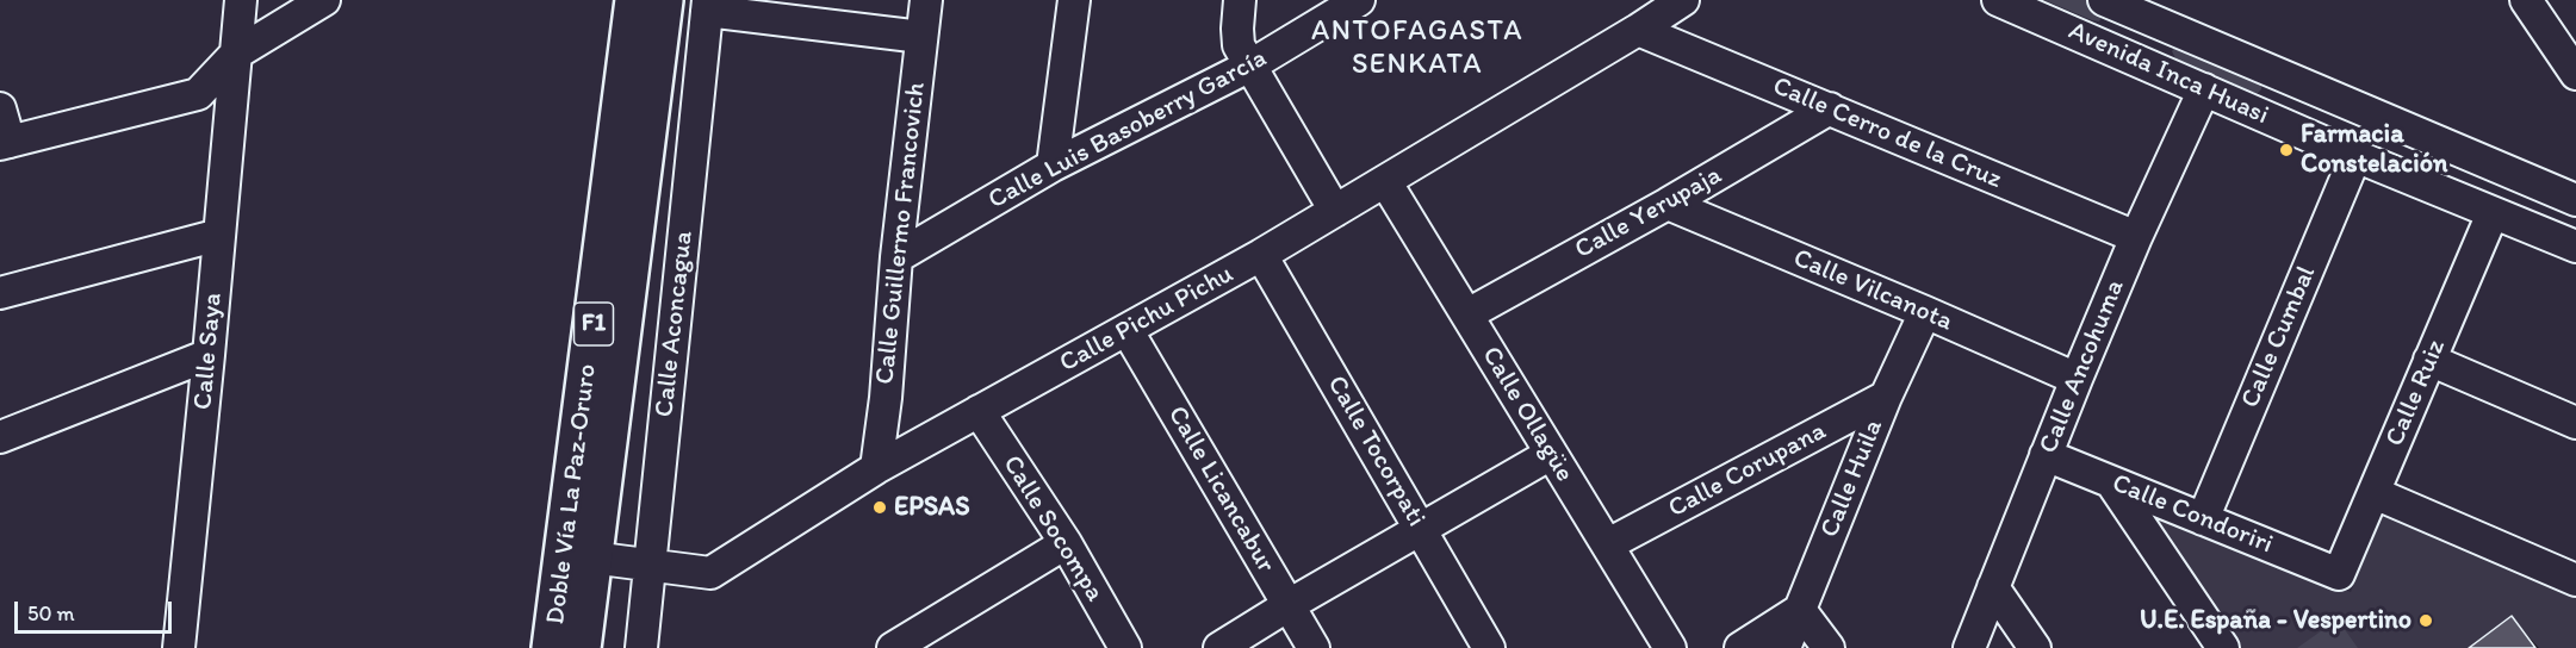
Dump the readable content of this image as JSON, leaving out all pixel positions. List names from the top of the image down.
{
  "streets": {
    "highway": ["F1", "Doble Vía La Paz-Oruro"],
    "street": [
      "Avenida Inca Huasi",
      "Calle Luis Basoberry García",
      "Calle Cerro de la Cruz",
      "Calle Yerupaja",
      "Calle Guillermo Francovich",
      "Calle Vilcanota",
      "Calle Pichu Pichu",
      "Calle Aconcagua",
      "Calle Cumbal",
      "Calle Saya",
      "Calle Ancohuma",
      "Calle Ruiz",
      "Calle Ollagüe",
      "Calle Tocorpati",
      "Calle Corupana",
      "Calle Huila",
      "Calle Licancabur",
      "Calle Condoriri",
      "Calle Socompa"
    ]
  },
  "crossings": [
    ["Avenida Inca Huasi", "Calle Cumbal"],
    ["Avenida Inca Huasi", "Calle Ancohuma"],
    ["Avenida Inca Huasi", "Calle Ruiz"],
    ["Calle Luis Basoberry García", "Calle Guillermo Francovich"],
    ["Calle Cerro de la Cruz", "Calle Yerupaja"],
    ["Calle Cerro de la Cruz", "Calle Pichu Pichu"],
    ["Calle Cerro de la Cruz", "Calle Ancohuma"],
    ["Calle Yerupaja", "Calle Vilcanota"],
    ["Calle Yerupaja", "Calle Ollagüe"],
    ["Calle Guillermo Francovich", "Calle Pichu Pichu"],
    ["Calle Vilcanota", "Calle Ancohuma"],
    ["Calle Vilcanota", "Calle Huila"],
    ["Calle Pichu Pichu", "Calle Aconcagua"],
    ["Calle Pichu Pichu", "Calle Ollagüe"],
    ["Calle Pichu Pichu", "Calle Tocorpati"],
    ["Calle Pichu Pichu", "Calle Licancabur"],
    ["Calle Pichu Pichu", "Doble Vía La Paz-Oruro"],
    ["Calle Pichu Pichu", "Calle Socompa"],
    ["Calle Cumbal", "Calle Condoriri"],
    ["Calle Ancohuma", "Calle Condoriri"],
    ["Calle Ruiz", "Calle Condoriri"],
    ["Calle Ollagüe", "Calle Corupana"],
    ["Calle Corupana", "Calle Huila"]
  ],
  "districts": ["ANTOFAGASTA SENKATA"],
  "places": ["Farmacia Constelación", "EPSAS", "U.E. España - Vespertino"],
  "scale_bar": "50 m"
}
